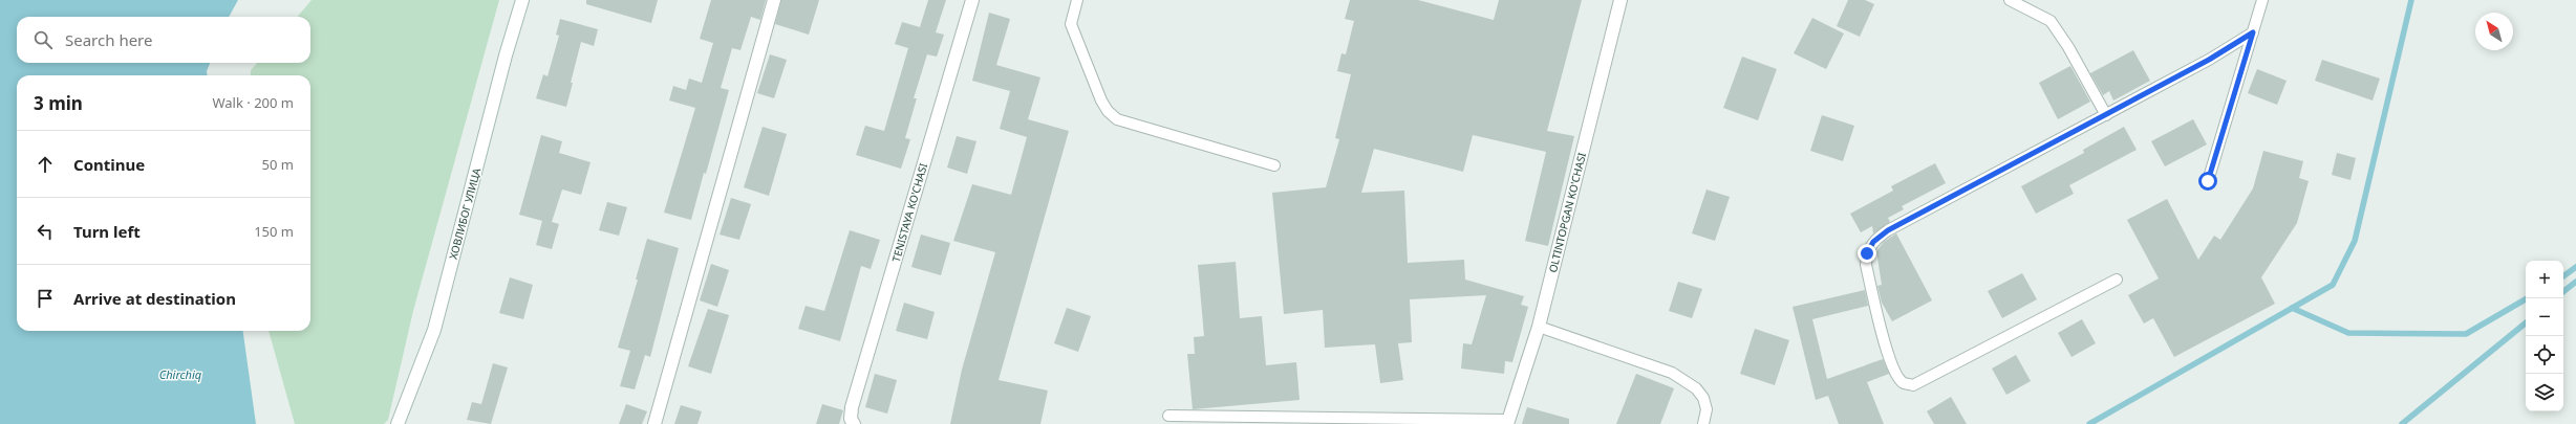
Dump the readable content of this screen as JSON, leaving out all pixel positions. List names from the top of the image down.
{
  "streets": {
    "street": ["TENISTAYA KO'CHASI", "OLTINTOPGAN KO'CHASI", "ХОВЛИБОГ УЛИЦА"]
  },
  "water": ["Chirchiq"],
  "north": "top left",
  "page": {
    "search": "Search here",
    "heading": ["3 min", "Walk · 200 m"],
    "list": [
      ["Continue", "50 m"],
      ["Turn left", "150 m"],
      "Arrive at destination"
    ],
    "map_buttons": ["+", "−"]
  }
}
